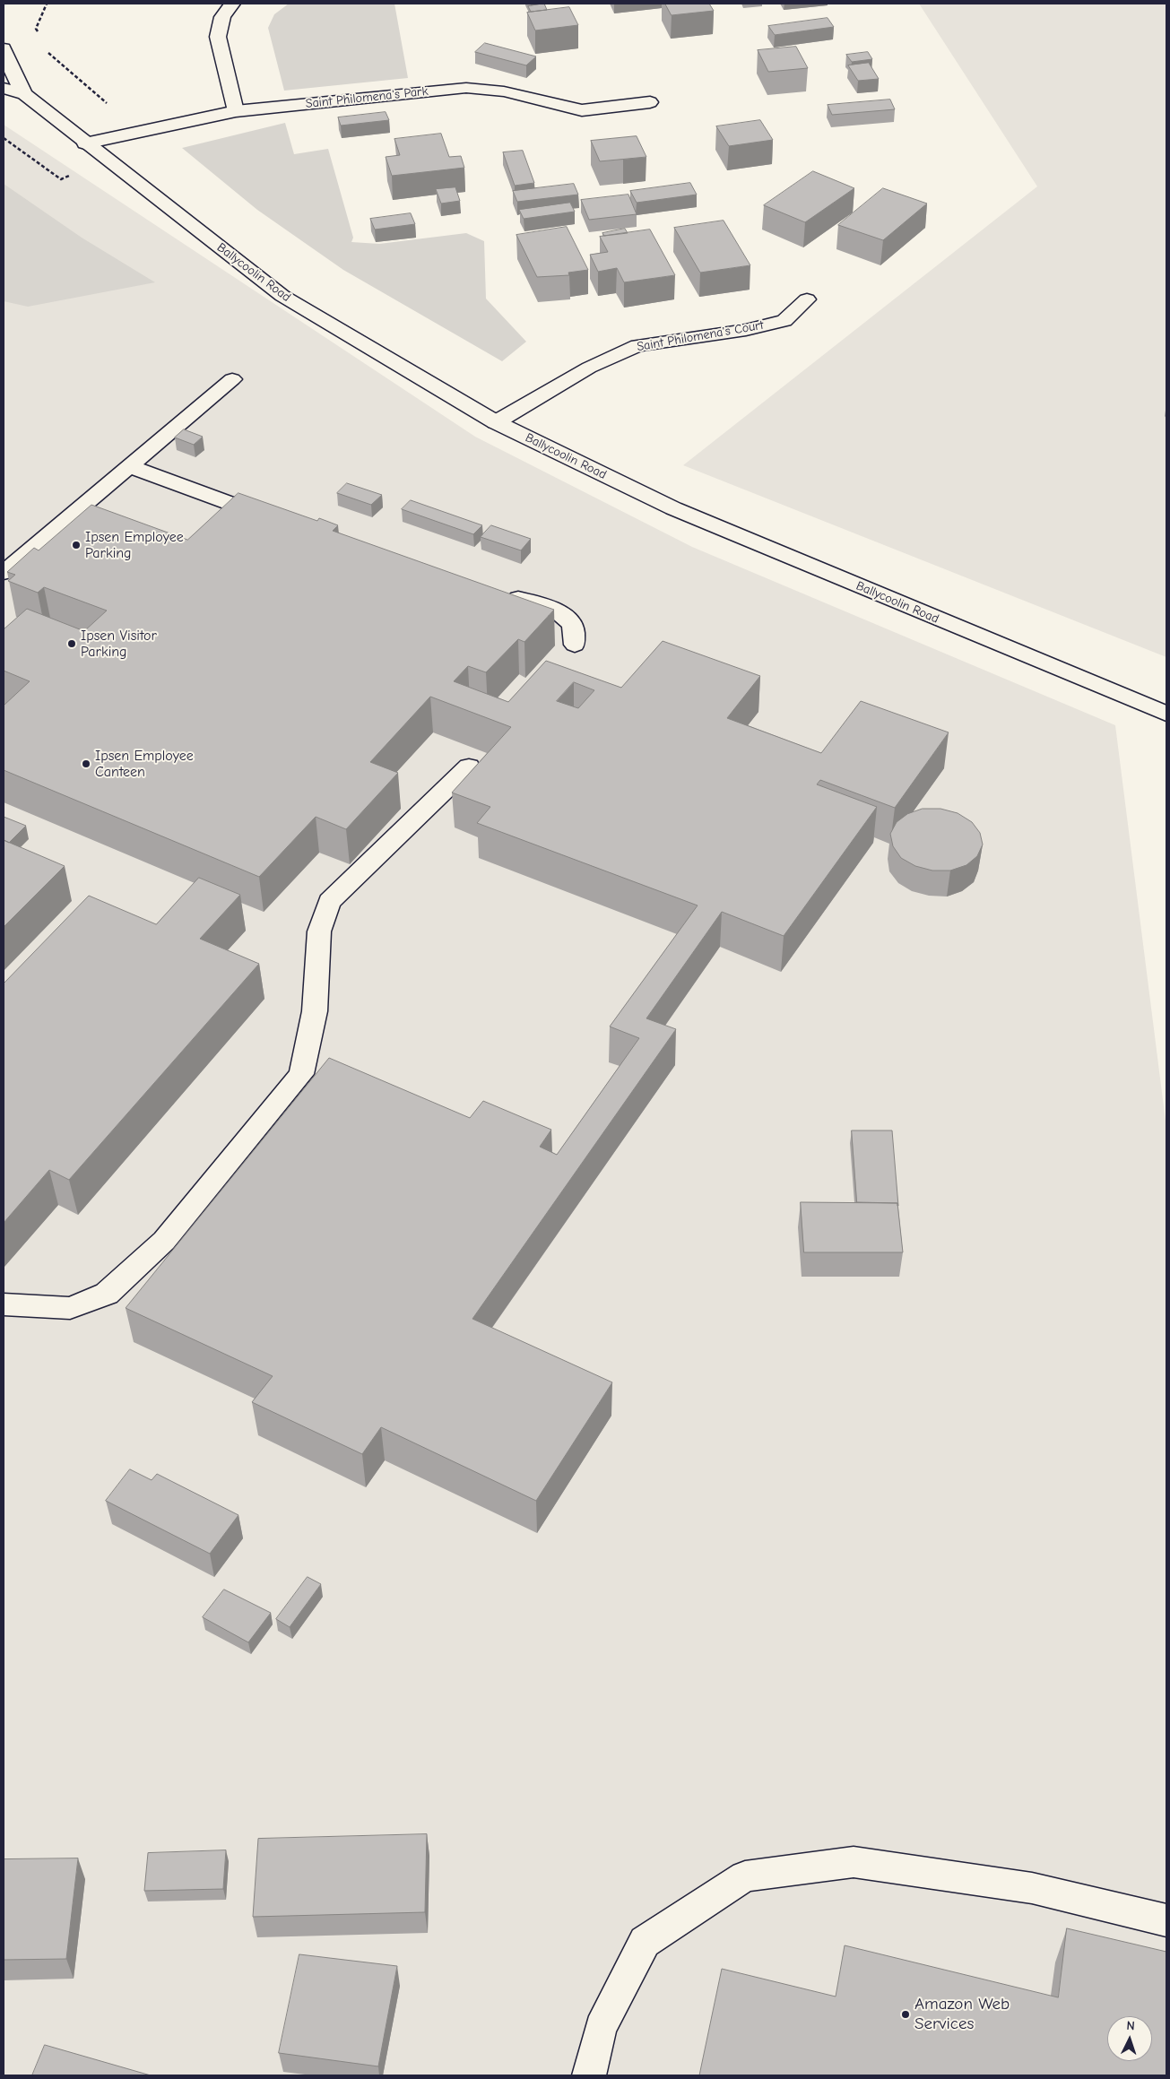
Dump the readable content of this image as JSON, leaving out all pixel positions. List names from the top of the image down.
{
  "streets": {
    "main road": ["Saint Philomena's Park", "Ballycoolin Road", "Saint Philomena's Court"]
  },
  "crossings": [
    ["Saint Philomena's Park", "Ballycoolin Road"],
    ["Ballycoolin Road", "Saint Philomena's Court"]
  ],
  "places": [
    "Ipsen Employee Parking",
    "Ipsen Visitor Parking",
    "Ipsen Employee Canteen",
    "Amazon Web Services"
  ],
  "north": "top"
}
